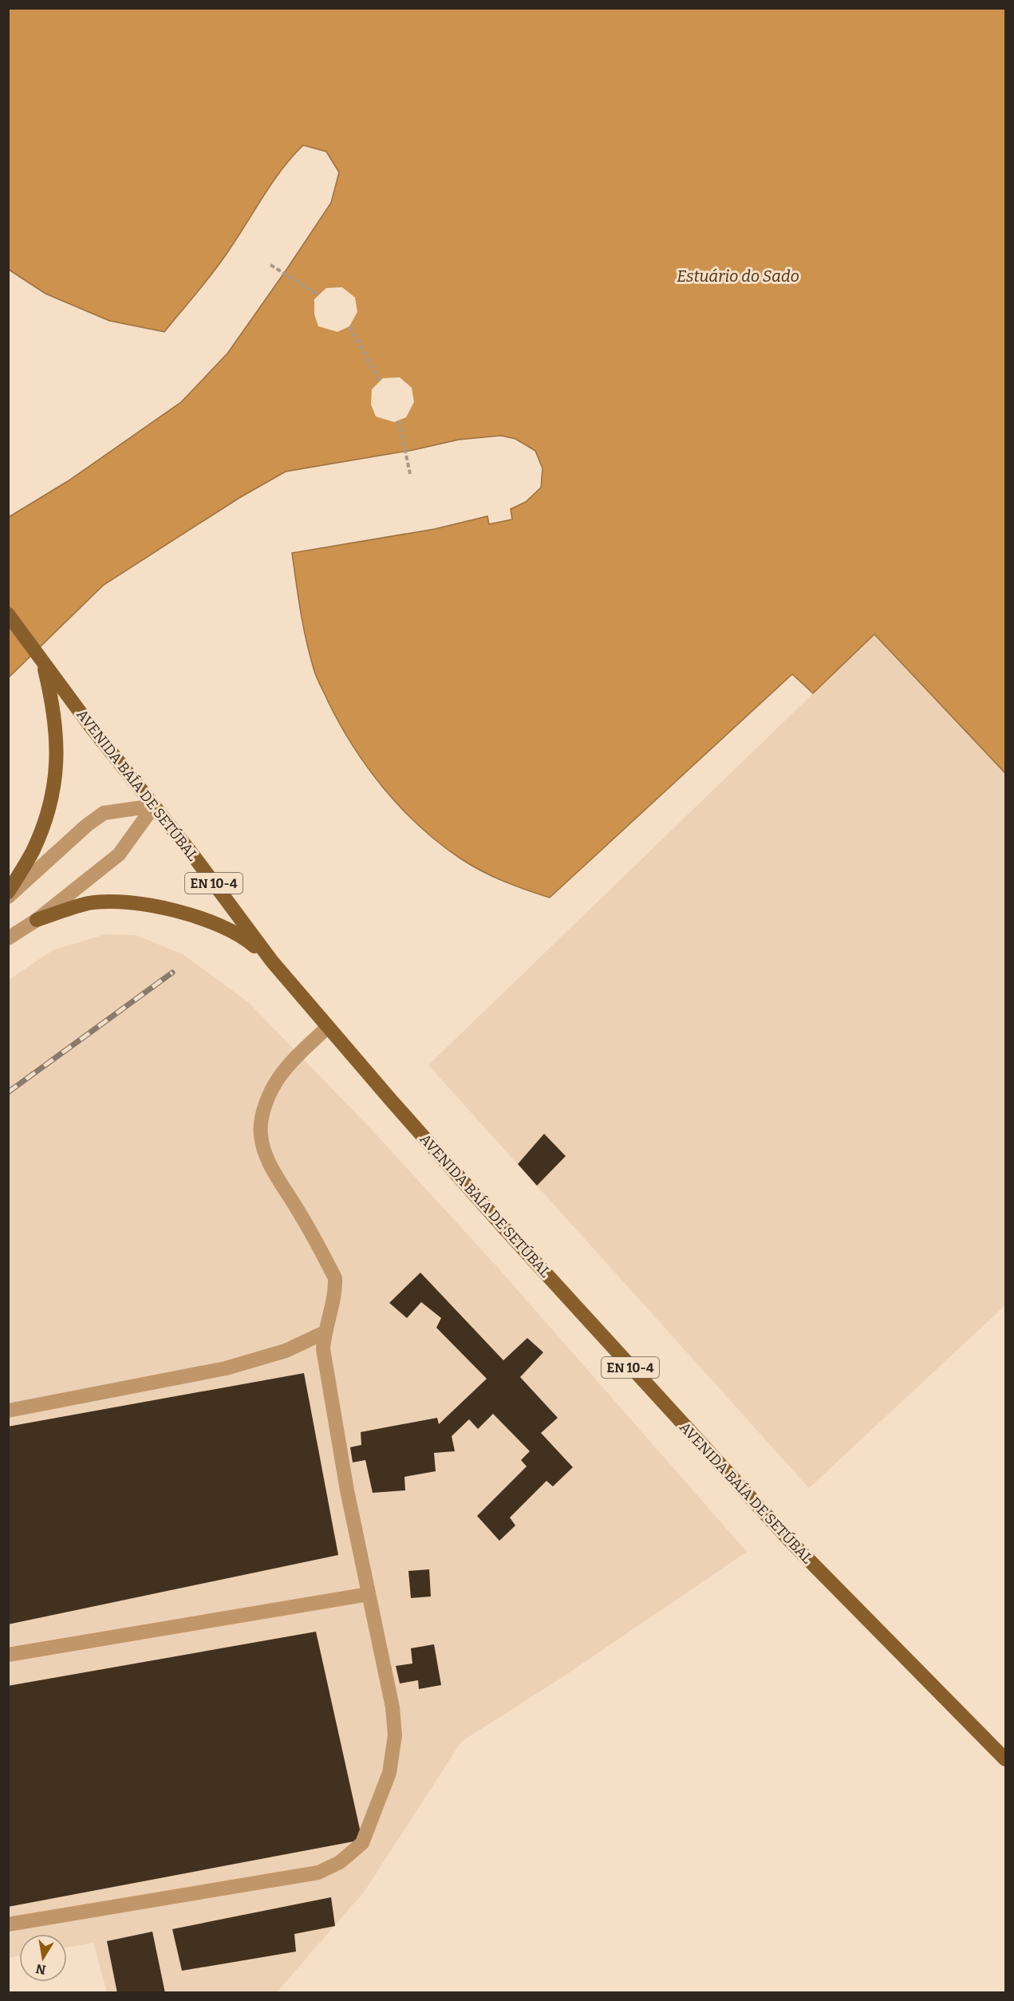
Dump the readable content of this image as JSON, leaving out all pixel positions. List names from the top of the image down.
{
  "streets": {
    "main road": ["AVENIDA BAÍA DE SETÚBAL", "EN 10-4"]
  },
  "water": ["Estuário do Sado"],
  "north": "bottom"
}
